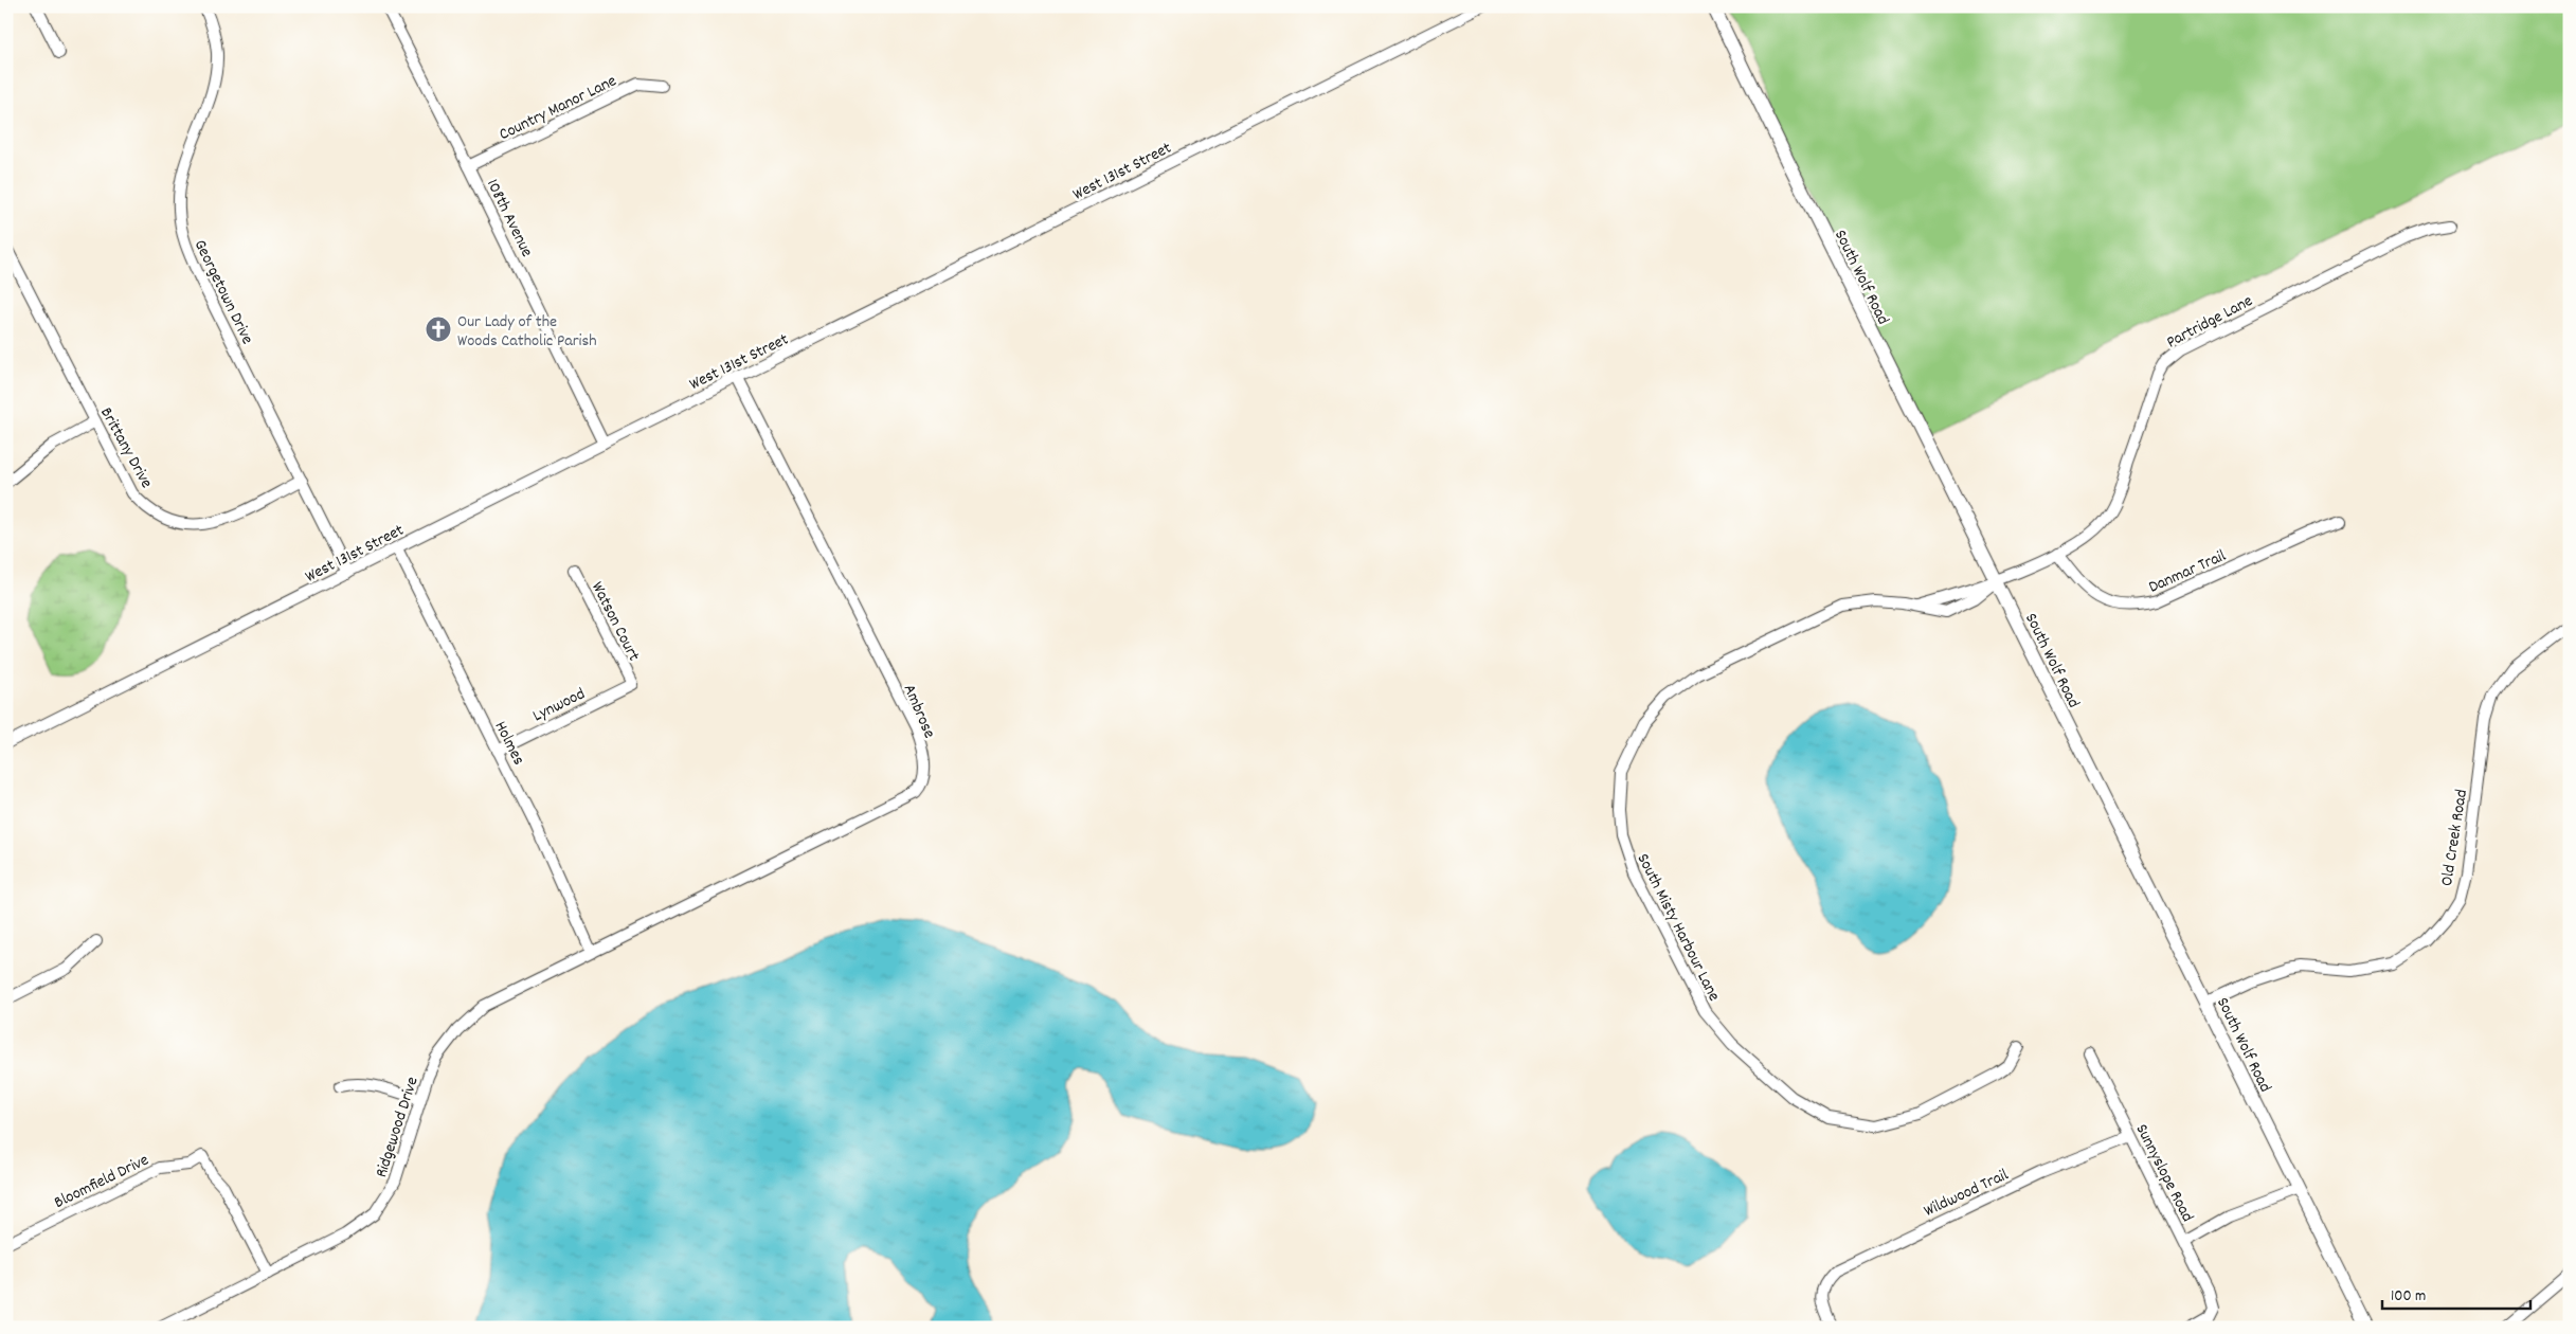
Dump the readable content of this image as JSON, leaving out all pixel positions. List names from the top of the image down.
{
  "streets": {
    "main road": ["South Wolf Road"],
    "street": [
      "Country Manor Lane",
      "West 131st Street",
      "108th Avenue",
      "Georgetown Drive",
      "Partridge Lane",
      "Brittany Drive",
      "Danmar Trail",
      "Watson Court",
      "Lynwood",
      "Ambrose",
      "Holmes",
      "Old Creek Road",
      "South Misty Harbour Lane",
      "Ridgewood Drive",
      "Sunnyslope Road",
      "Bloomfield Drive",
      "Wildwood Trail"
    ]
  },
  "crossings": [
    ["Country Manor Lane", "108th Avenue"],
    ["West 131st Street", "108th Avenue"],
    ["West 131st Street", "Georgetown Drive"],
    ["West 131st Street", "Ambrose"],
    ["West 131st Street", "Holmes"],
    ["South Wolf Road", "Partridge Lane"],
    ["South Wolf Road", "Old Creek Road"],
    ["South Wolf Road", "South Misty Harbour Lane"],
    ["Georgetown Drive", "Brittany Drive"],
    ["Partridge Lane", "Danmar Trail"],
    ["Partridge Lane", "South Misty Harbour Lane"],
    ["Watson Court", "Lynwood"],
    ["Lynwood", "Holmes"],
    ["Ambrose", "Holmes"],
    ["Ambrose", "Ridgewood Drive"],
    ["Holmes", "Ridgewood Drive"],
    ["Ridgewood Drive", "Bloomfield Drive"],
    ["Sunnyslope Road", "Wildwood Trail"]
  ],
  "places": {
    "church": ["Our Lady of the Woods Catholic Parish"]
  },
  "scale_bar": "100 m"
}
